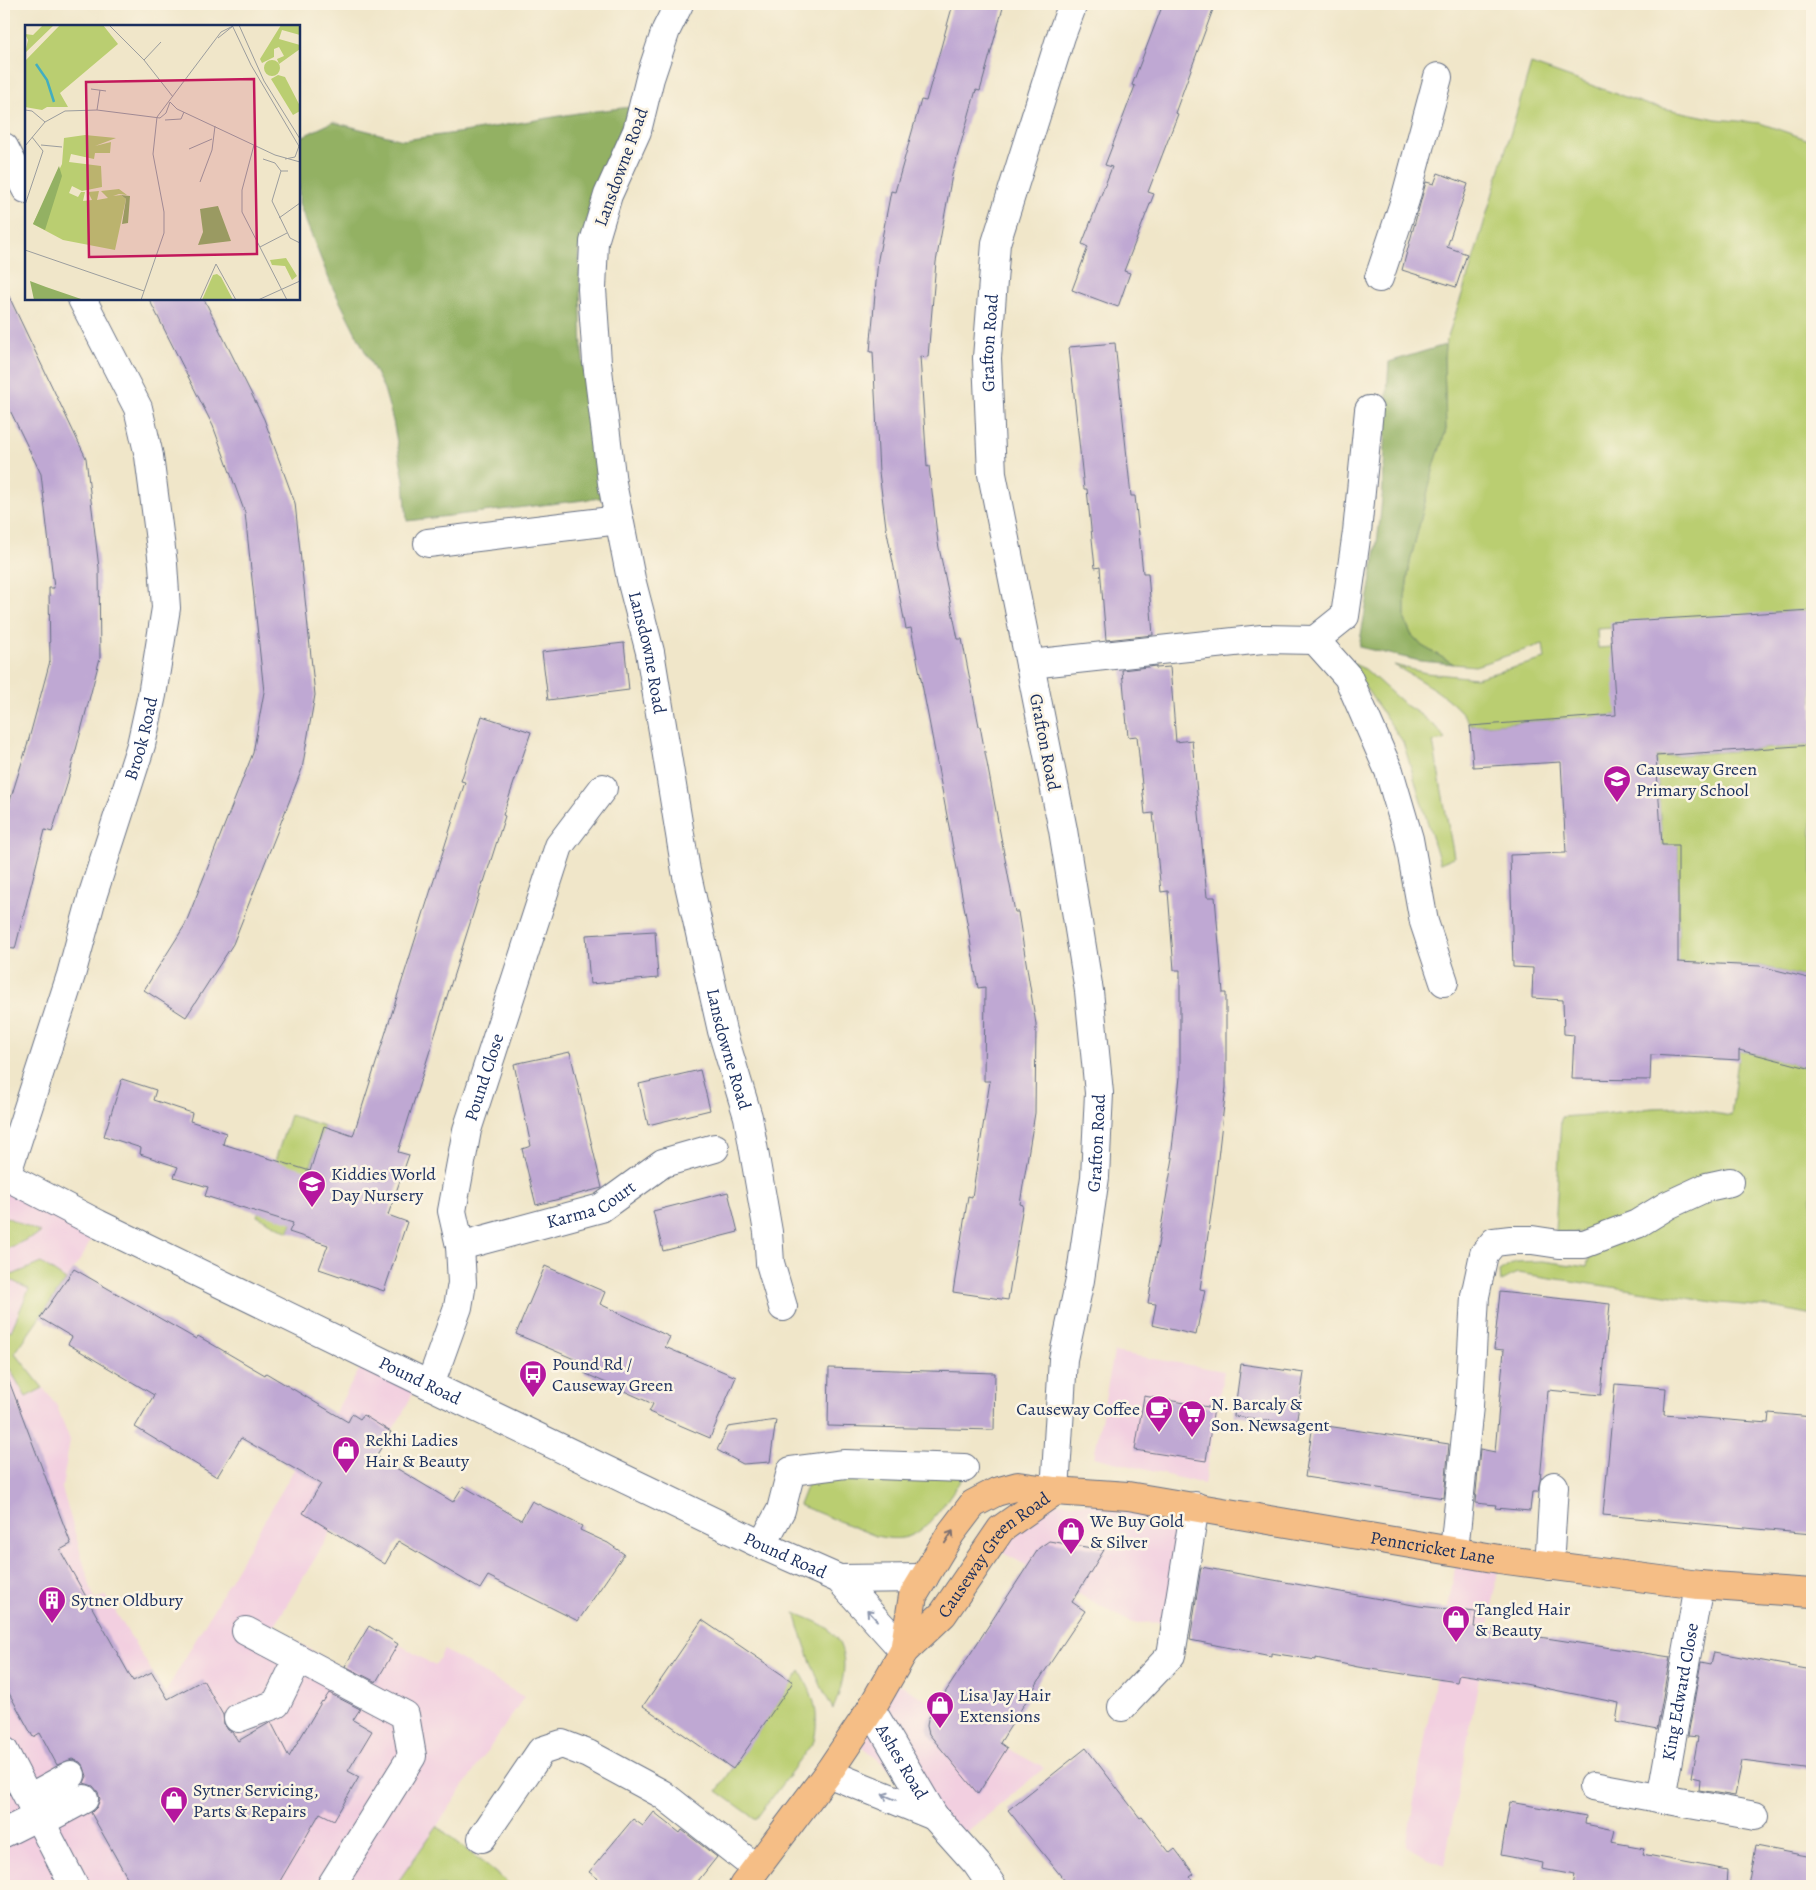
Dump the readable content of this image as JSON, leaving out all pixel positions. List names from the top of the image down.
{
  "streets": {
    "main road": ["Penncricket Lane", "Causeway Green Road"],
    "street": [
      "Lansdowne Road",
      "Grafton Road",
      "Brook Road",
      "Pound Close",
      "Karma Court",
      "Pound Road",
      "King Edward Close",
      "Ashes Road"
    ]
  },
  "crossings": [
    ["Grafton Road", "Penncricket Lane"],
    ["Grafton Road", "Causeway Green Road"],
    ["Brook Road", "Pound Road"],
    ["Pound Close", "Karma Court"],
    ["Pound Close", "Pound Road"],
    ["Pound Road", "Causeway Green Road"],
    ["Penncricket Lane", "Causeway Green Road"],
    ["Penncricket Lane", "King Edward Close"],
    ["Causeway Green Road", "Ashes Road"]
  ],
  "places": {
    "school or university": ["Causeway Green Primary School", "Kiddies World Day Nursery"],
    "bus stop": ["Pound Rd / Causeway Green"],
    "cafe": ["Causeway Coffee"],
    "supermarket": ["N. Barcaly & Son. Newsagent"],
    "shop": [
      "Rekhi Ladies Hair & Beauty",
      "We Buy Gold & Silver",
      "Tangled Hair & Beauty",
      "Lisa Jay Hair Extensions",
      "Sytner Servicing, Parts & Repairs"
    ],
    "building": ["Sytner Oldbury"]
  }
}
